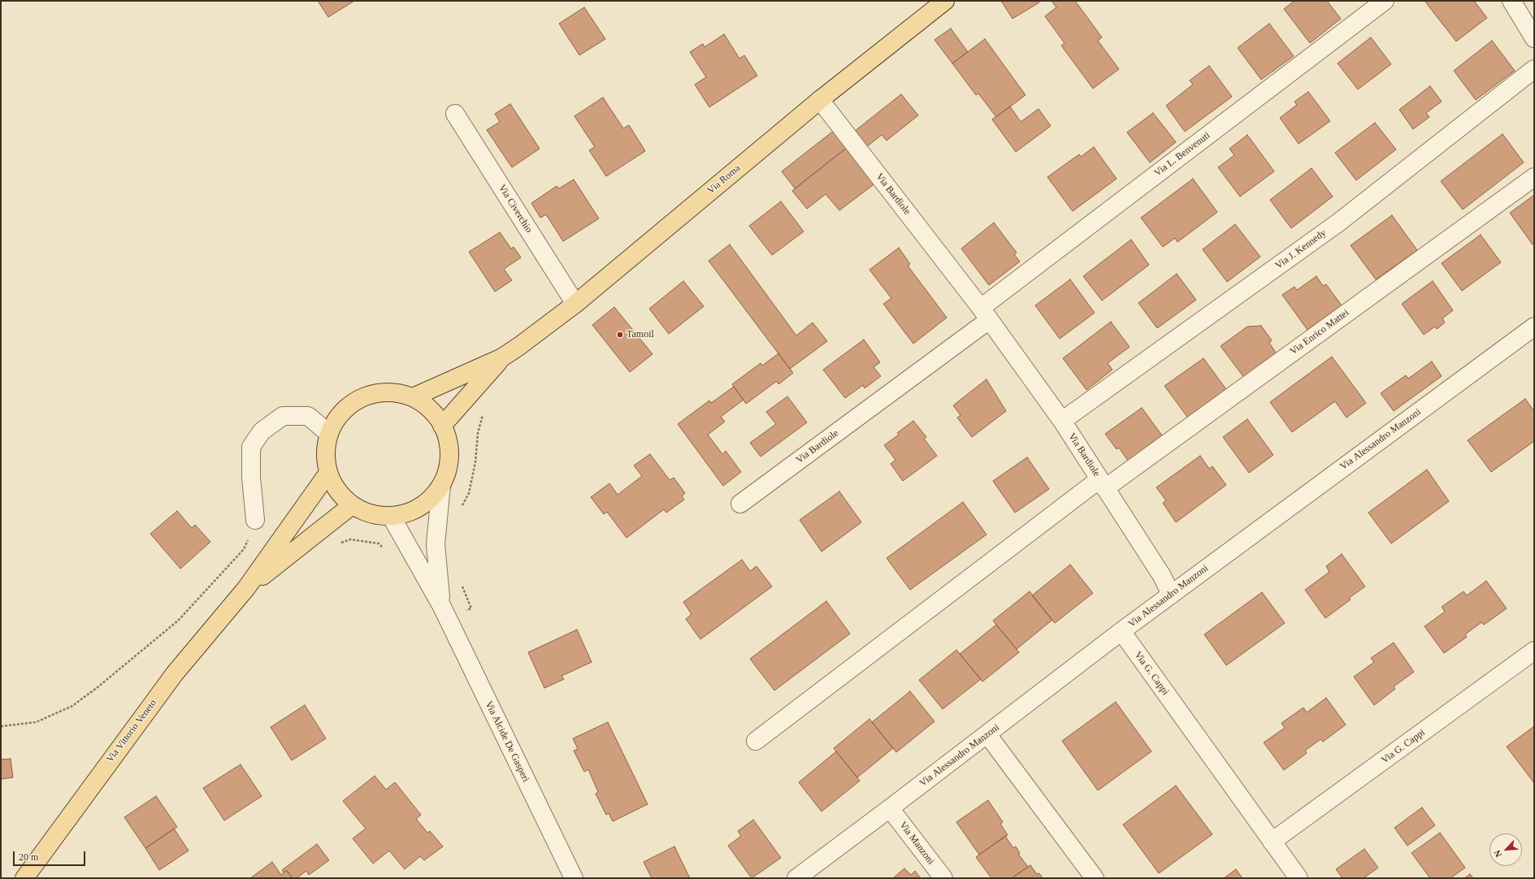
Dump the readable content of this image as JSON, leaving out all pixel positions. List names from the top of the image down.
{
  "streets": {
    "main road": ["Via Roma", "Via Vittorio Veneto"],
    "street": [
      "Via L. Benvenuti",
      "Via Bardiole",
      "Via Civerchio",
      "Via J. Kennedy",
      "Via Enrico Mattei",
      "Via Alessandro Manzoni",
      "Via G. Cappi",
      "Via Alcide De Gasperi",
      "Via Manzoni"
    ]
  },
  "crossings": [
    ["Via L. Benvenuti", "Via Bardiole"],
    ["Via Roma", "Via Bardiole"],
    ["Via Roma", "Via Civerchio"],
    ["Via Bardiole", "Via J. Kennedy"],
    ["Via Bardiole", "Via Enrico Mattei"],
    ["Via Bardiole", "Via Alessandro Manzoni"],
    ["Via Alessandro Manzoni", "Via G. Cappi"],
    ["Via Alessandro Manzoni", "Via Manzoni"]
  ],
  "places": ["Tamoil"],
  "scale_bar": "20 m",
  "north": "bottom left"
}
